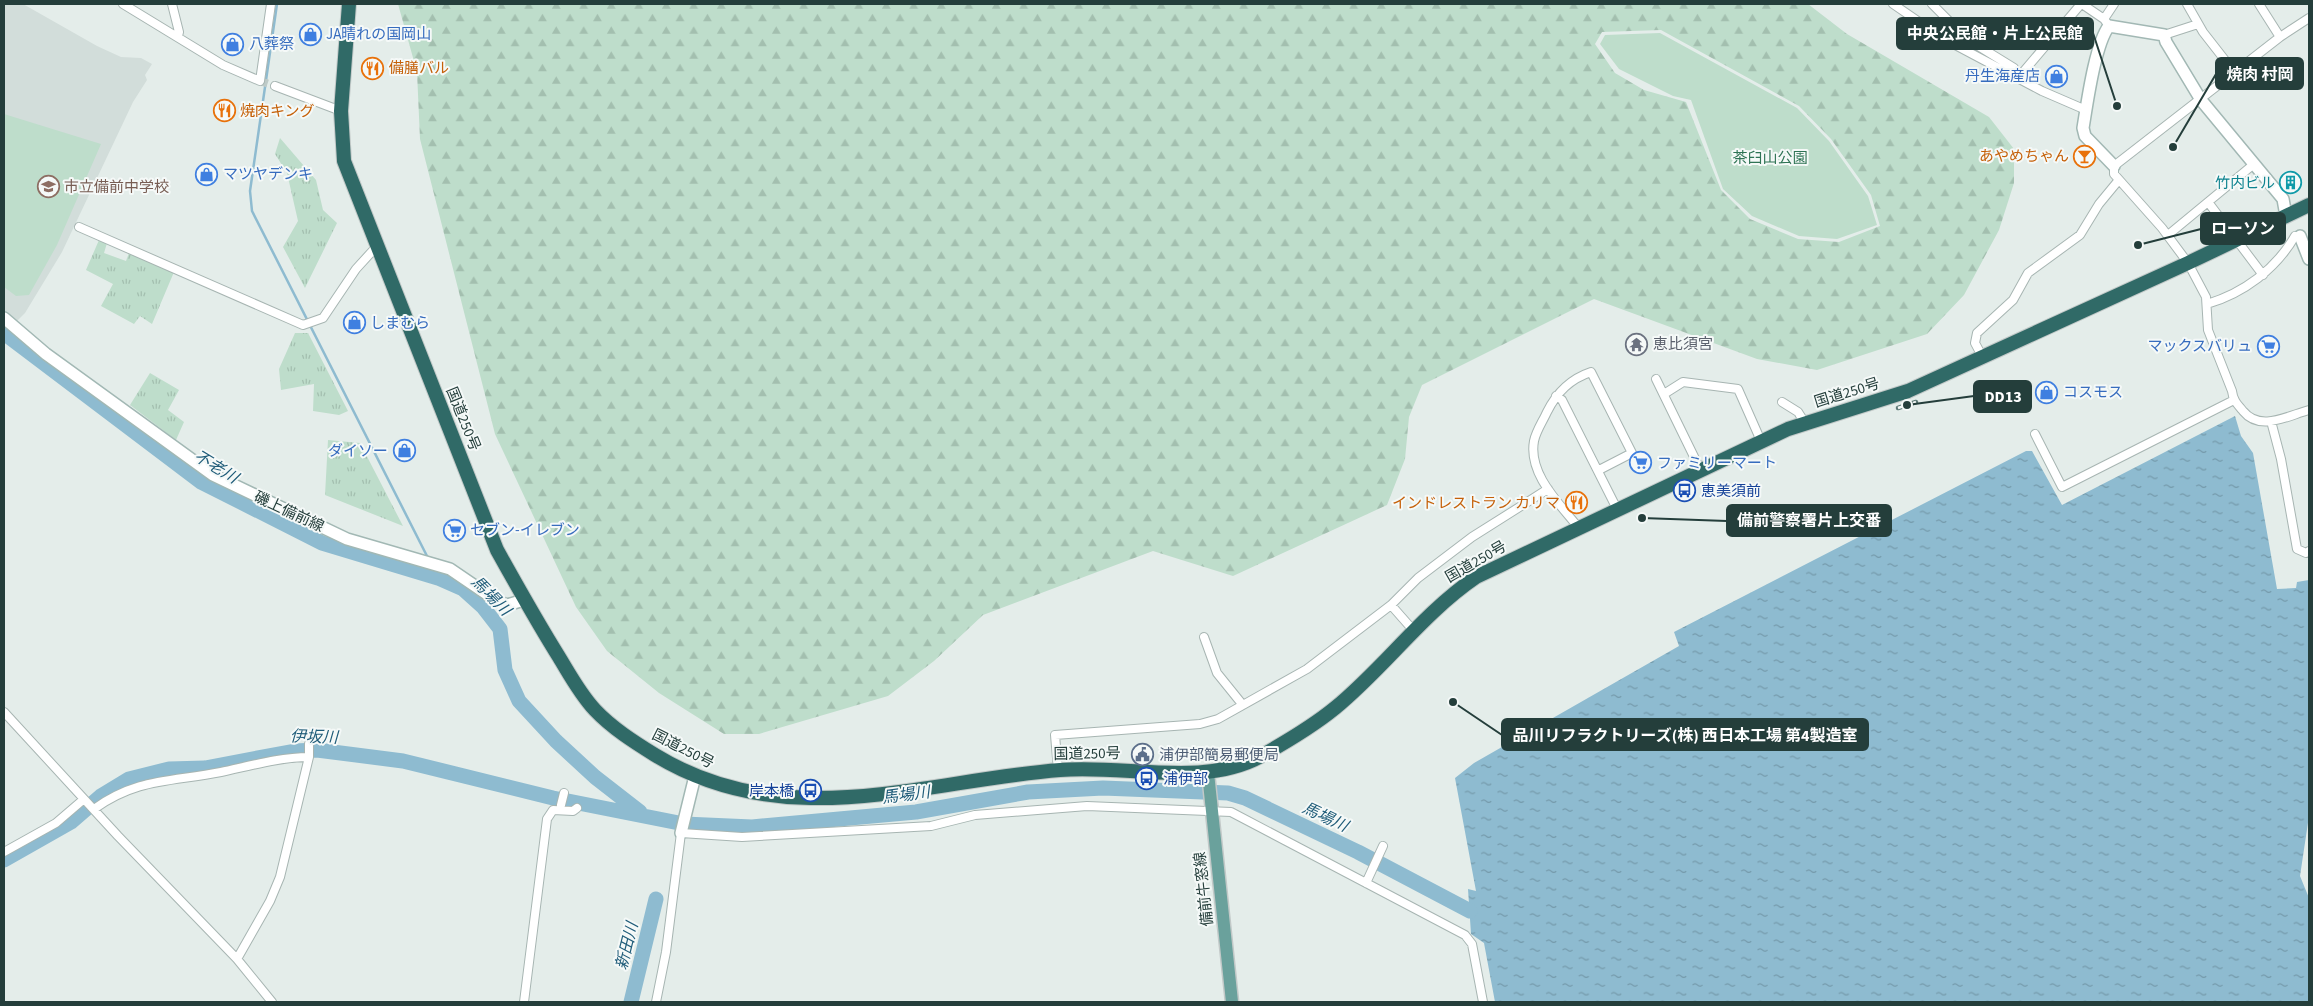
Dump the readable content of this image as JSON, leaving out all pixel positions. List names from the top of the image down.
{
  "streets": {
    "highway": ["国道250号"],
    "main road": ["磯上備前線", "備前牛窓線"]
  },
  "crossings": [
    ["国道250号", "磯上備前線"],
    ["国道250号", "備前牛窓線"]
  ],
  "water": [
    "不老川",
    "馬場川",
    "伊坂川",
    "新田川"
  ],
  "parks": ["茶臼山公園"],
  "places": {
    "shop": [
      "JA晴れの国岡山",
      "八葬祭",
      "丹生海産店",
      "マツヤデンキ",
      "しまむら",
      "コスモス",
      "ダイソー"
    ],
    "restaurant": ["備膳バル", "焼肉キング", "インドレストラン カリマ"],
    "other": [
      "中央公民館・片上公民館",
      "焼肉 村岡",
      "ローソン",
      "DD13",
      "備前警察署片上交番",
      "品川リフラクトリーズ(株) 西日本工場 第4製造室"
    ],
    "bar": ["あやめちゃん"],
    "building": ["竹内ビル"],
    "school or university": ["市立備前中学校"],
    "temple": ["恵比須宮"],
    "supermarket": ["マックスバリュ", "ファミリーマート", "セブン-イレブン"],
    "bus stop": ["恵美須前", "浦伊部", "岸本橋"],
    "public building": ["浦伊部簡易郵便局"]
  }
}
